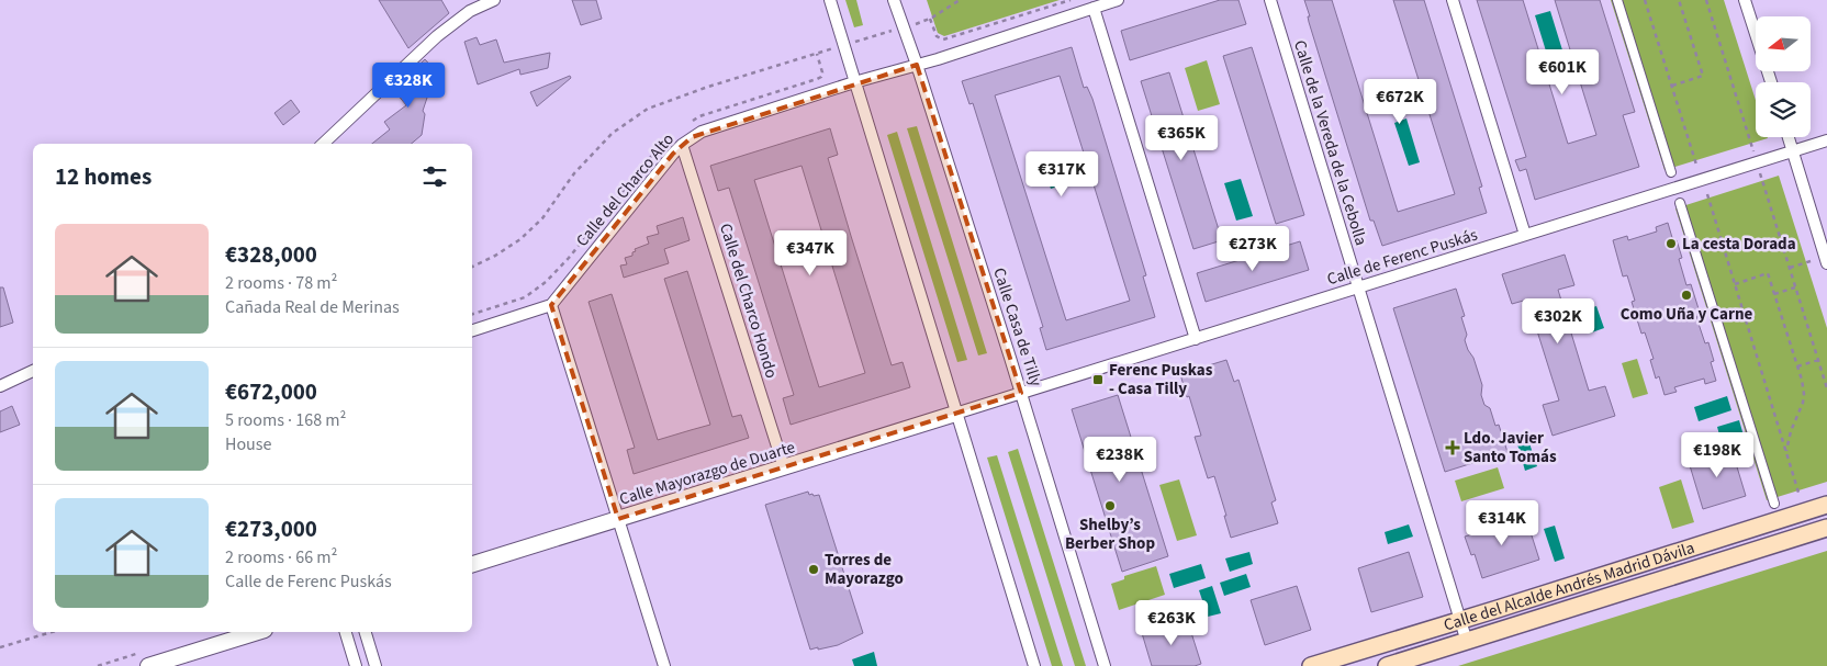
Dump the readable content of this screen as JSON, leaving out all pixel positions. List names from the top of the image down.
{
  "streets": {
    "main road": ["Calle del Alcalde Andrés Madrid Dávila"],
    "street": [
      "Calle de la Vereda de la Cebolla",
      "Calle del Charco Alto",
      "Calle de Ferenc Puskás",
      "Calle del Charco Hondo",
      "Calle Casa de Tilly",
      "Calle Mayorazgo de Duarte"
    ]
  },
  "crossings": [
    ["Calle de la Vereda de la Cebolla", "Calle de Ferenc Puskás"],
    ["Calle de la Vereda de la Cebolla", "Calle del Alcalde Andrés Madrid Dávila"],
    ["Calle del Charco Alto", "Calle del Charco Hondo"],
    ["Calle del Charco Alto", "Calle Casa de Tilly"],
    ["Calle de Ferenc Puskás", "Calle Casa de Tilly"],
    ["Calle de Ferenc Puskás", "Calle Mayorazgo de Duarte"],
    ["Calle del Charco Hondo", "Calle Mayorazgo de Duarte"]
  ],
  "places": {
    "other": [
      "La cesta Dorada",
      "Como Uña y Carne",
      "Shelby’s Berber Shop",
      "Torres de Mayorazgo"
    ],
    "transit": ["Ferenc Puskas - Casa Tilly"],
    "health": ["Ldo. Javier Santo Tomás"]
  },
  "north": "left",
  "page": {
    "price": [
      "€601K",
      "€328K",
      "€672K",
      "€365K",
      "€317K",
      "€273K",
      "€347K",
      "€302K",
      "€198K",
      "€238K",
      "€314K",
      "€263K"
    ],
    "heading": "12 homes",
    "list": [
      {
        "name": "€328,000",
        "note": "2 rooms · 78 m² · Cañada Real de Merinas"
      },
      {
        "name": "€672,000",
        "note": "5 rooms · 168 m² · House"
      },
      {
        "name": "€273,000",
        "note": "2 rooms · 66 m² · Calle de Ferenc Puskás"
      }
    ]
  }
}
